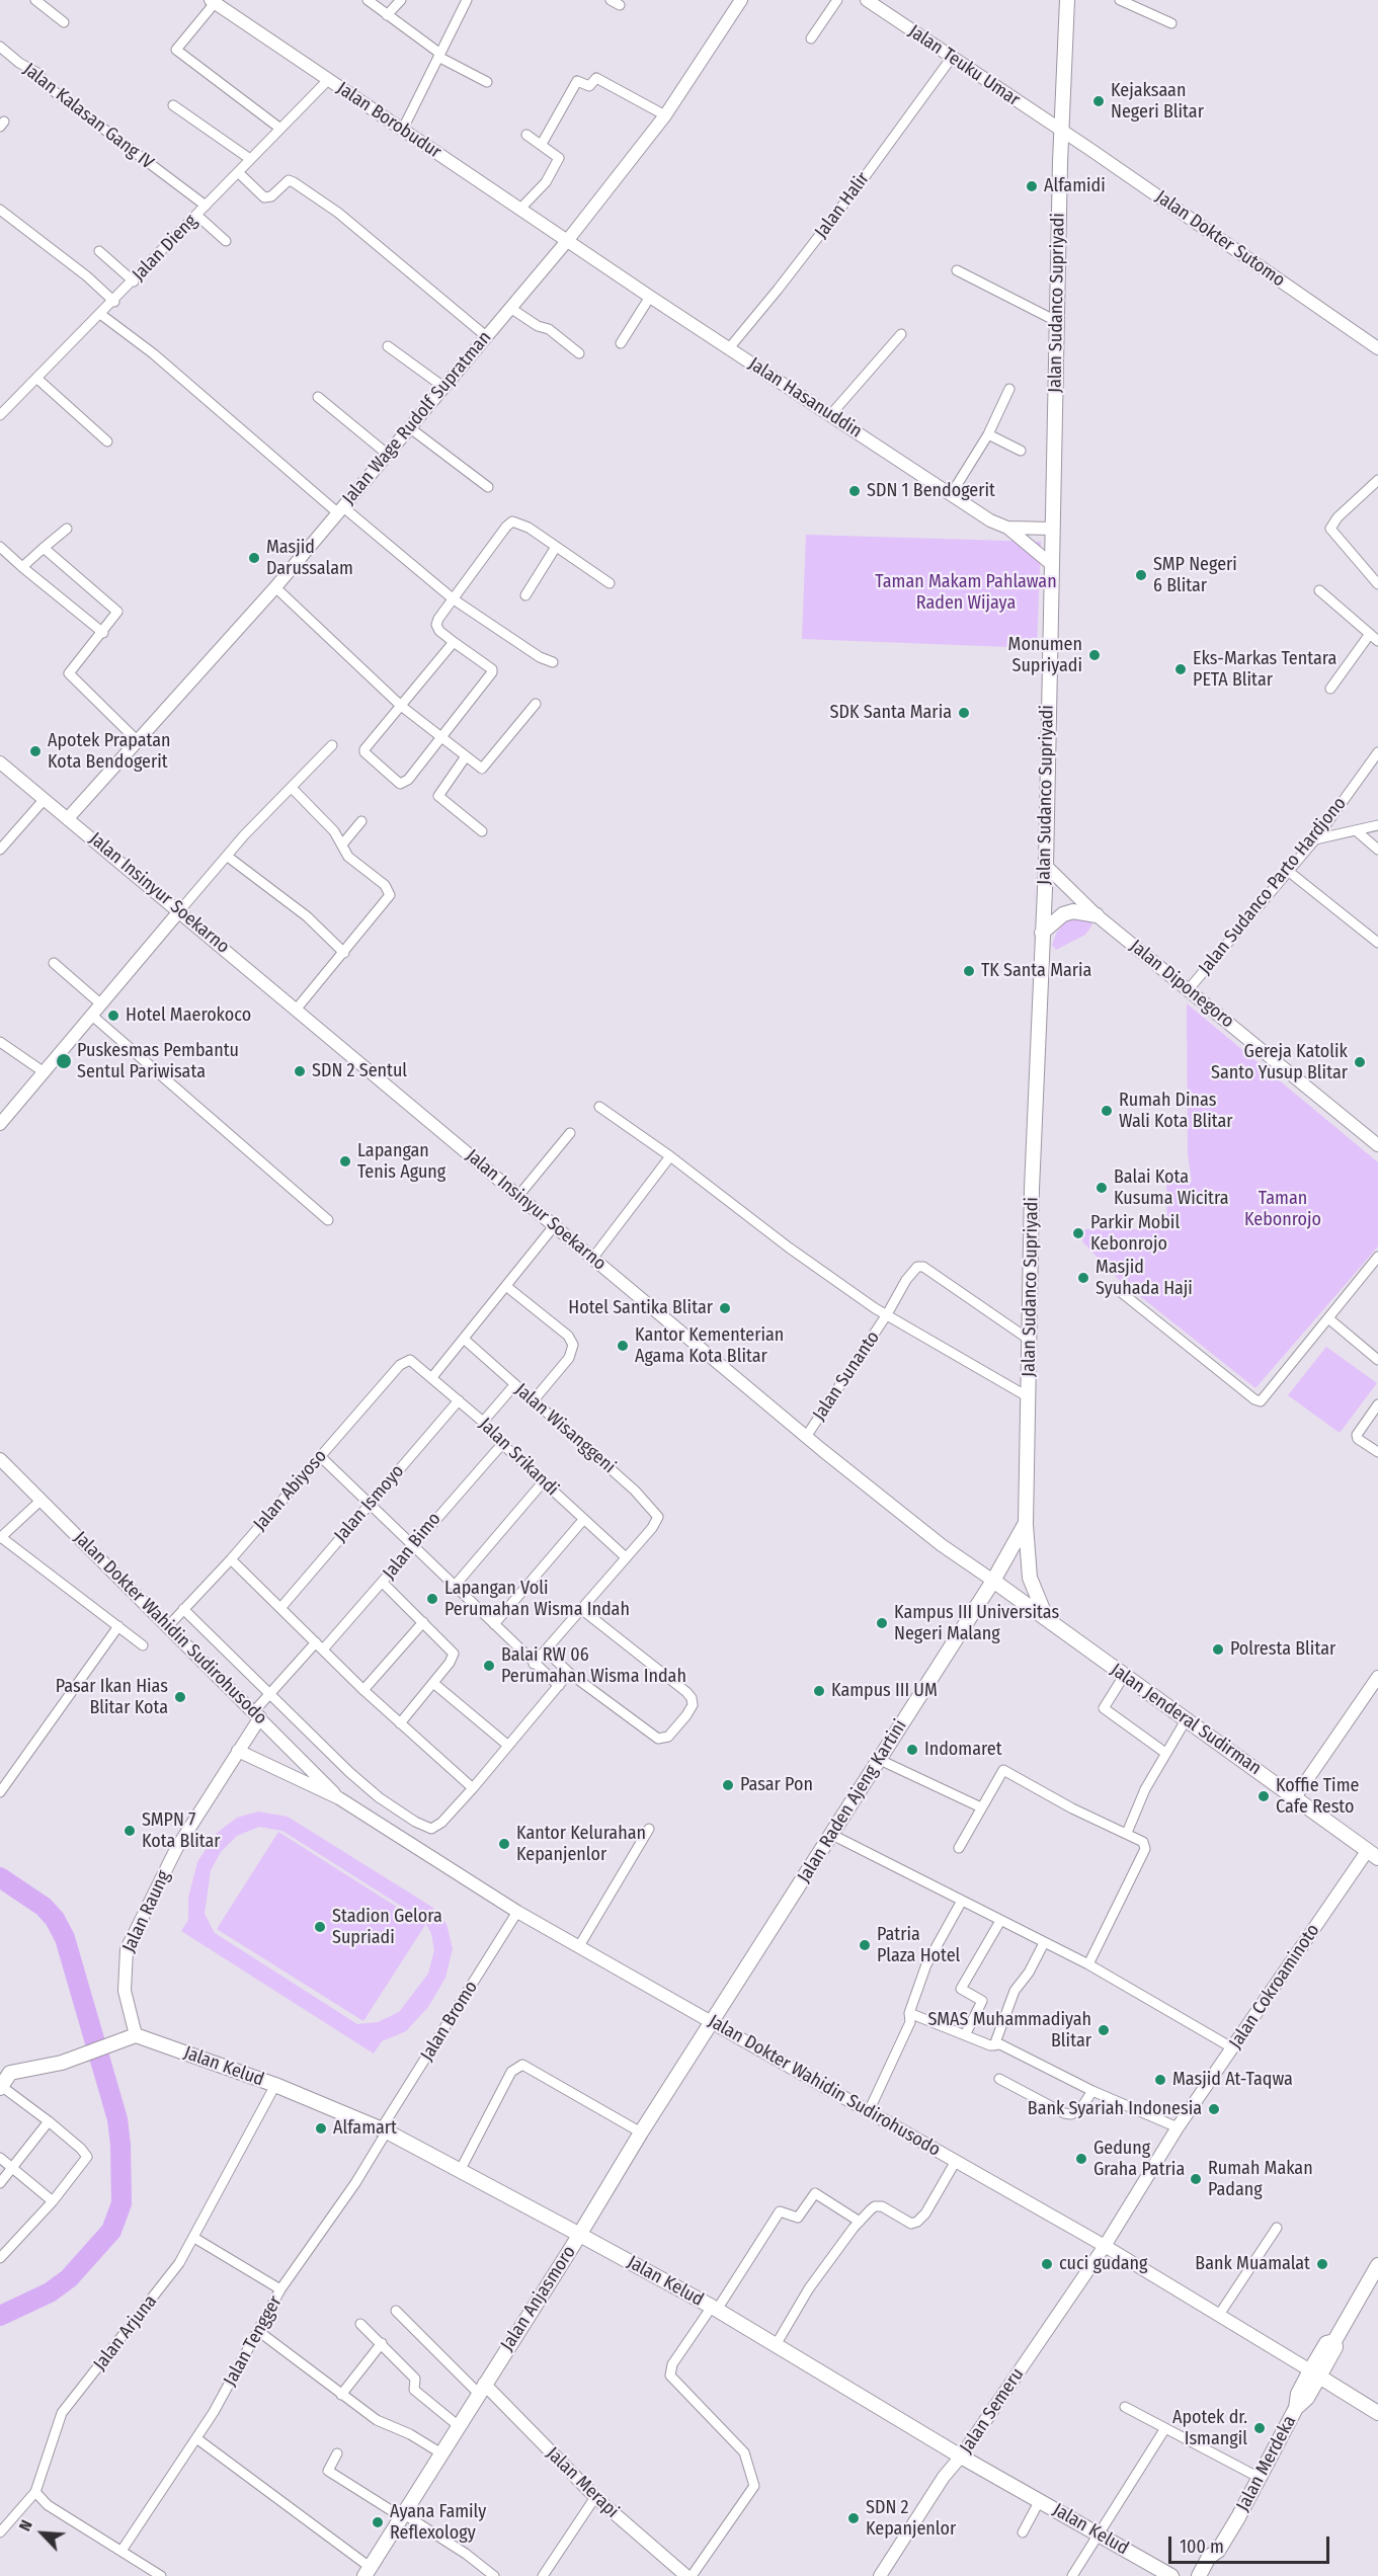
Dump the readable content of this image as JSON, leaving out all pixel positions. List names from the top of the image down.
{
  "streets": {
    "main road": [
      "Jalan Teuku Umar",
      "Jalan Borobudur",
      "Jalan Dokter Sutomo",
      "Jalan Sudanco Supriyadi",
      "Jalan Hasanuddin",
      "Jalan Wage Rudolf Supratman",
      "Jalan Insinyur Soekarno",
      "Jalan Diponegoro",
      "Jalan Dokter Wahidin Sudirohusodo",
      "Jalan Jenderal Sudirman",
      "Jalan Raden Ajeng Kartini",
      "Jalan Raung",
      "Jalan Cokroaminoto",
      "Jalan Kelud",
      "Jalan Anjasmoro",
      "Jalan Semeru",
      "Jalan Merdeka",
      "Jalan Merapi"
    ],
    "street": [
      "Jalan Kalasan Gang IV",
      "Jalan Halir",
      "Jalan Dieng",
      "Jalan Sudanco Parto Hardjono",
      "Jalan Sunanto",
      "Jalan Wisanggeni",
      "Jalan Srikandi",
      "Jalan Abiyoso",
      "Jalan Ismoyo",
      "Jalan Bimo",
      "Jalan Bromo",
      "Jalan Arjuna",
      "Jalan Tengger"
    ]
  },
  "crossings": [
    ["Jalan Teuku Umar", "Jalan Halir"],
    ["Jalan Teuku Umar", "Jalan Dokter Sutomo"],
    ["Jalan Teuku Umar", "Jalan Sudanco Supriyadi"],
    ["Jalan Kalasan Gang IV", "Jalan Dieng"],
    ["Jalan Borobudur", "Jalan Dieng"],
    ["Jalan Borobudur", "Jalan Hasanuddin"],
    ["Jalan Borobudur", "Jalan Wage Rudolf Supratman"],
    ["Jalan Halir", "Jalan Hasanuddin"],
    ["Jalan Dokter Sutomo", "Jalan Sudanco Supriyadi"],
    ["Jalan Sudanco Supriyadi", "Jalan Hasanuddin"],
    ["Jalan Sudanco Supriyadi", "Jalan Insinyur Soekarno"],
    ["Jalan Sudanco Supriyadi", "Jalan Diponegoro"],
    ["Jalan Sudanco Supriyadi", "Jalan Sunanto"],
    ["Jalan Sudanco Supriyadi", "Jalan Jenderal Sudirman"],
    ["Jalan Sudanco Supriyadi", "Jalan Raden Ajeng Kartini"],
    ["Jalan Hasanuddin", "Jalan Wage Rudolf Supratman"],
    ["Jalan Wage Rudolf Supratman", "Jalan Insinyur Soekarno"],
    ["Jalan Sudanco Parto Hardjono", "Jalan Diponegoro"],
    ["Jalan Insinyur Soekarno", "Jalan Sunanto"],
    ["Jalan Insinyur Soekarno", "Jalan Jenderal Sudirman"],
    ["Jalan Insinyur Soekarno", "Jalan Raden Ajeng Kartini"],
    ["Jalan Wisanggeni", "Jalan Srikandi"],
    ["Jalan Srikandi", "Jalan Abiyoso"],
    ["Jalan Srikandi", "Jalan Ismoyo"],
    ["Jalan Srikandi", "Jalan Bimo"],
    ["Jalan Abiyoso", "Jalan Dokter Wahidin Sudirohusodo"],
    ["Jalan Bimo", "Jalan Dokter Wahidin Sudirohusodo"],
    ["Jalan Bimo", "Jalan Raung"],
    ["Jalan Dokter Wahidin Sudirohusodo", "Jalan Raden Ajeng Kartini"],
    ["Jalan Dokter Wahidin Sudirohusodo", "Jalan Raung"],
    ["Jalan Dokter Wahidin Sudirohusodo", "Jalan Cokroaminoto"],
    ["Jalan Dokter Wahidin Sudirohusodo", "Jalan Bromo"],
    ["Jalan Dokter Wahidin Sudirohusodo", "Jalan Anjasmoro"],
    ["Jalan Dokter Wahidin Sudirohusodo", "Jalan Semeru"],
    ["Jalan Dokter Wahidin Sudirohusodo", "Jalan Merdeka"],
    ["Jalan Jenderal Sudirman", "Jalan Raden Ajeng Kartini"],
    ["Jalan Jenderal Sudirman", "Jalan Cokroaminoto"],
    ["Jalan Raden Ajeng Kartini", "Jalan Anjasmoro"],
    ["Jalan Raung", "Jalan Kelud"],
    ["Jalan Cokroaminoto", "Jalan Semeru"],
    ["Jalan Bromo", "Jalan Kelud"],
    ["Jalan Bromo", "Jalan Tengger"],
    ["Jalan Kelud", "Jalan Anjasmoro"],
    ["Jalan Kelud", "Jalan Arjuna"],
    ["Jalan Kelud", "Jalan Tengger"],
    ["Jalan Kelud", "Jalan Semeru"],
    ["Jalan Anjasmoro", "Jalan Merapi"]
  ],
  "parks": ["Taman Makam Pahlawan Raden Wijaya", "Taman Kebonrojo"],
  "places": [
    "Kejaksaan Negeri Blitar",
    "Alfamidi",
    "SDN 1 Bendogerit",
    "Masjid Darussalam",
    "SMP Negeri 6 Blitar",
    "Monumen Supriyadi",
    "Eks-Markas Tentara PETA Blitar",
    "SDK Santa Maria",
    "Apotek Prapatan Kota Bendogerit",
    "TK Santa Maria",
    "Hotel Maerokoco",
    "Puskesmas Pembantu Sentul Pariwisata",
    "Gereja Katolik Santo Yusup Blitar",
    "SDN 2 Sentul",
    "Rumah Dinas Wali Kota Blitar",
    "Lapangan Tenis Agung",
    "Balai Kota Kusuma Wicitra",
    "Parkir Mobil Kebonrojo",
    "Masjid Syuhada Haji",
    "Hotel Santika Blitar",
    "Kantor Kementerian Agama Kota Blitar",
    "Lapangan Voli Perumahan Wisma Indah",
    "Kampus III Universitas Negeri Malang",
    "Polresta Blitar",
    "Balai RW 06 Perumahan Wisma Indah",
    "Kampus III UM",
    "Pasar Ikan Hias Blitar Kota",
    "Indomaret",
    "Pasar Pon",
    "Koffie Time Cafe Resto",
    "SMPN 7 Kota Blitar",
    "Kantor Kelurahan Kepanjenlor",
    "Stadion Gelora Supriadi",
    "Patria Plaza Hotel",
    "SMAS Muhammadiyah Blitar",
    "Masjid At-Taqwa",
    "Bank Syariah Indonesia",
    "Alfamart",
    "Gedung Graha Patria",
    "Rumah Makan Padang",
    "cuci gudang",
    "Bank Muamalat",
    "Apotek dr. Ismangil",
    "SDN 2 Kepanjenlor",
    "Ayana Family Reflexology"
  ],
  "scale_bar": "100 m",
  "north": "top left"
}
